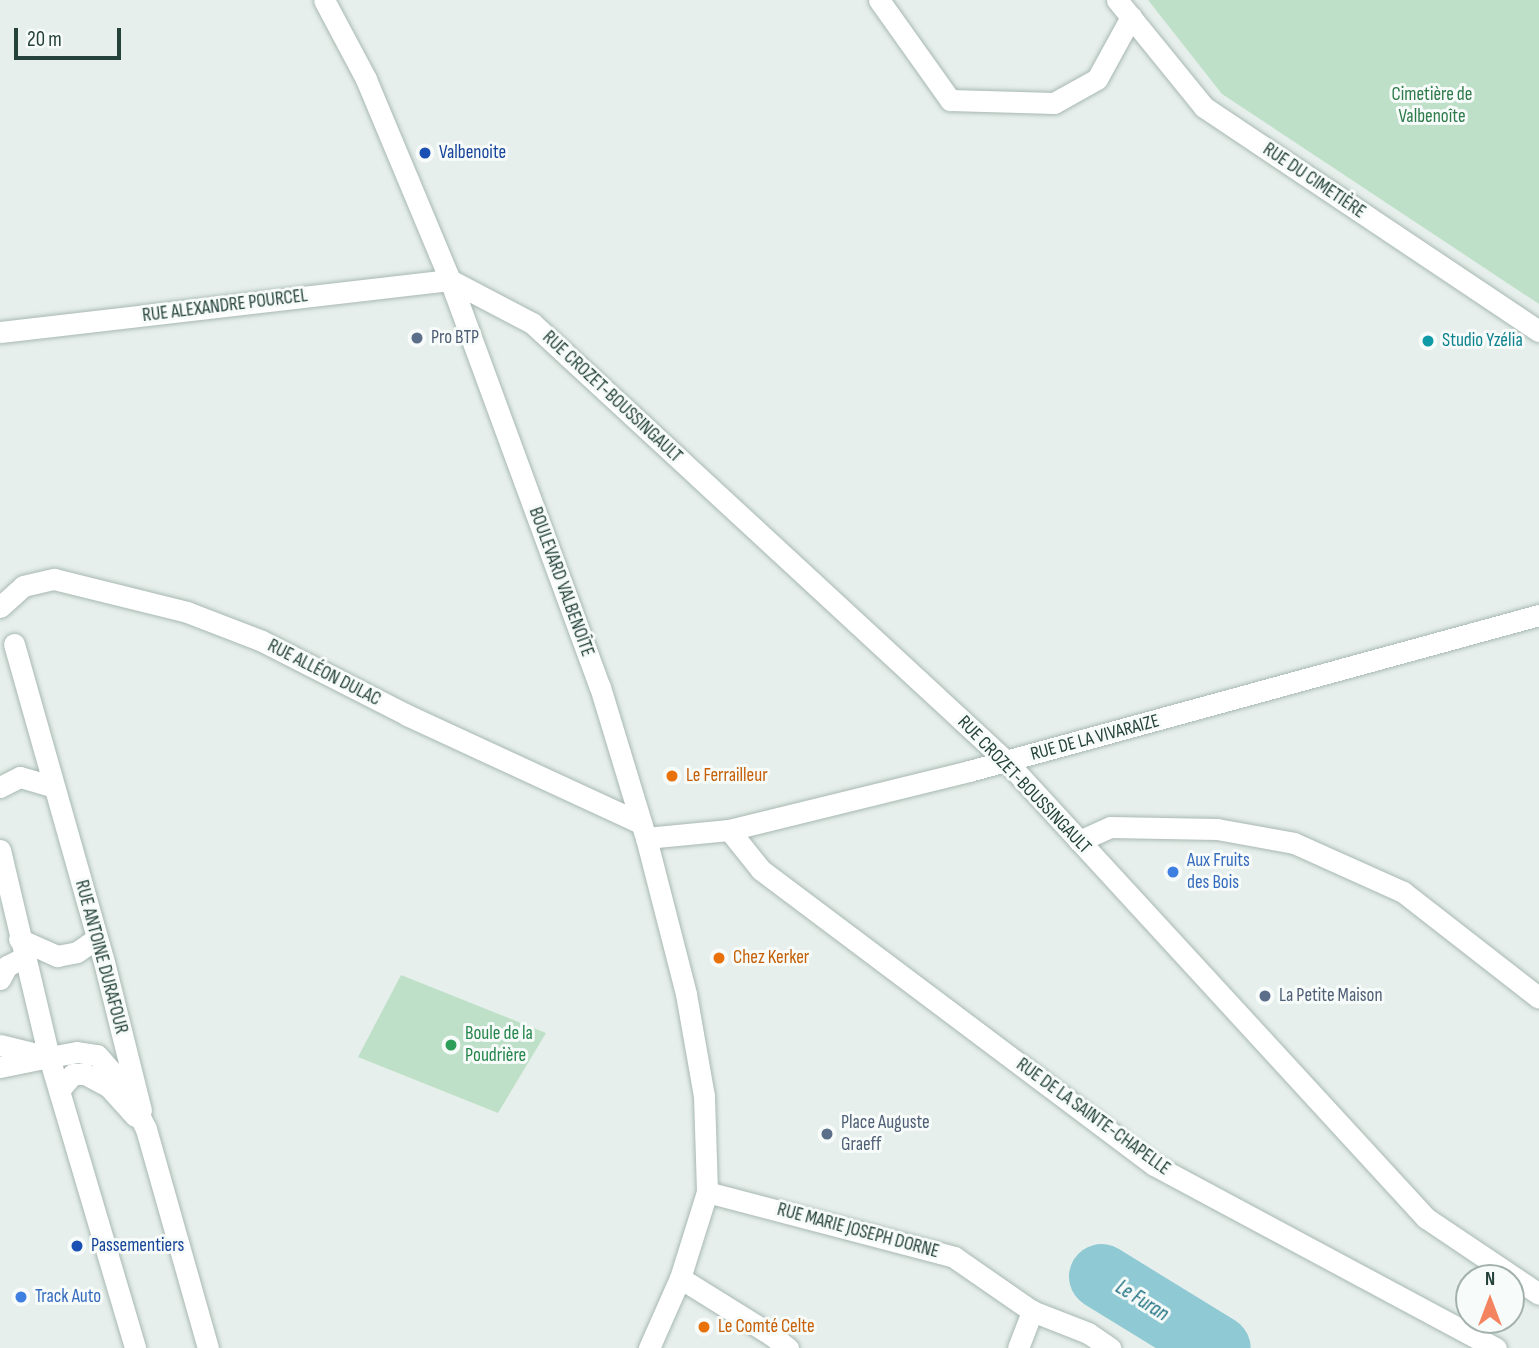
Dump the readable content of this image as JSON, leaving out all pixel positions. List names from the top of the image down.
{
  "streets": {
    "street": [
      "RUE DU CIMETIÈRE",
      "RUE ALEXANDRE POURCEL",
      "RUE CROZET-BOUSSINGAULT",
      "BOULEVARD VALBENOÎTE",
      "RUE ALLÉON DULAC",
      "RUE DE LA VIVARAIZE",
      "RUE ANTOINE DURAFOUR",
      "RUE DE LA SAINTE-CHAPELLE",
      "RUE MARIE JOSEPH DORNE"
    ]
  },
  "crossings": [
    ["RUE ALEXANDRE POURCEL", "RUE CROZET-BOUSSINGAULT"],
    ["RUE ALEXANDRE POURCEL", "BOULEVARD VALBENOÎTE"],
    ["RUE CROZET-BOUSSINGAULT", "BOULEVARD VALBENOÎTE"],
    ["RUE CROZET-BOUSSINGAULT", "RUE DE LA VIVARAIZE"],
    ["BOULEVARD VALBENOÎTE", "RUE ALLÉON DULAC"],
    ["BOULEVARD VALBENOÎTE", "RUE DE LA VIVARAIZE"],
    ["BOULEVARD VALBENOÎTE", "RUE MARIE JOSEPH DORNE"],
    ["RUE ALLÉON DULAC", "RUE DE LA VIVARAIZE"],
    ["RUE DE LA VIVARAIZE", "RUE DE LA SAINTE-CHAPELLE"]
  ],
  "water": ["Le Furan"],
  "parks": ["Cimetière de Valbenoîte"],
  "places": [
    "Valbenoite",
    "Pro BTP",
    "Studio Yzélia",
    "Le Ferrailleur",
    "Aux Fruits des Bois",
    "Chez Kerker",
    "La Petite Maison",
    "Boule de la Poudrière",
    "Place Auguste Graeff",
    "Passementiers",
    "Track Auto",
    "Le Comté Celte"
  ],
  "scale_bar": "20 m",
  "north": "top"
}
